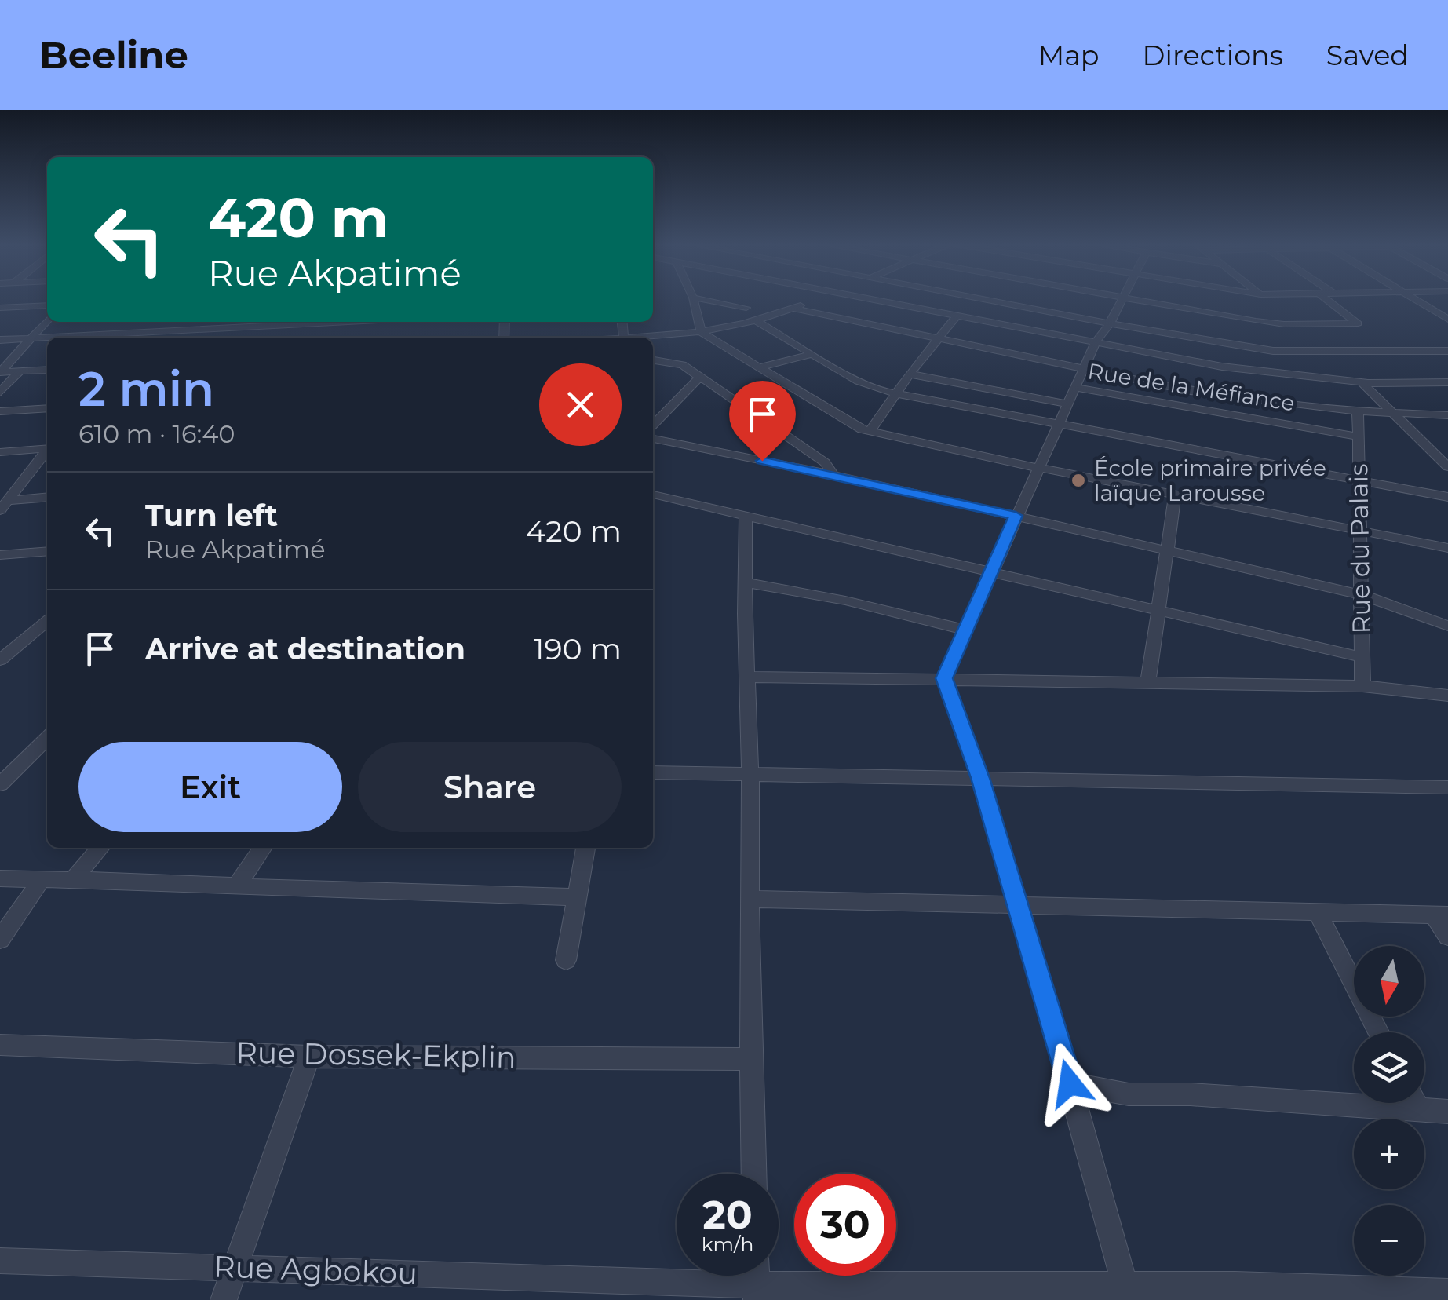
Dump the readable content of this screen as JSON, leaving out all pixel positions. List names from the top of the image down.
{
  "streets": {
    "street": [
      "Rue de la Méfiance",
      "Rue du Palais",
      "Rue Dossek-Ekplin",
      "Rue Agbokou"
    ]
  },
  "crossings": [
    ["Rue de la Méfiance", "Rue du Palais"]
  ],
  "places": ["École primaire privée laïque Larousse"],
  "north": "bottom",
  "page": {
    "header": "Beeline",
    "nav": ["Map", "Directions", "Saved"],
    "turn": ["420 m", "Rue Akpatimé"],
    "heading": ["2 min", "610 m · 16:40"],
    "list": [
      {
        "name": "Turn left",
        "note": "Rue Akpatimé",
        "value": "420 m"
      },
      {
        "name": "Arrive at destination",
        "value": "190 m"
      }
    ],
    "buttons": ["Exit", "Share"],
    "map_buttons": ["+", "−"],
    "speed": "20 km/h",
    "limit": "30"
  }
}
